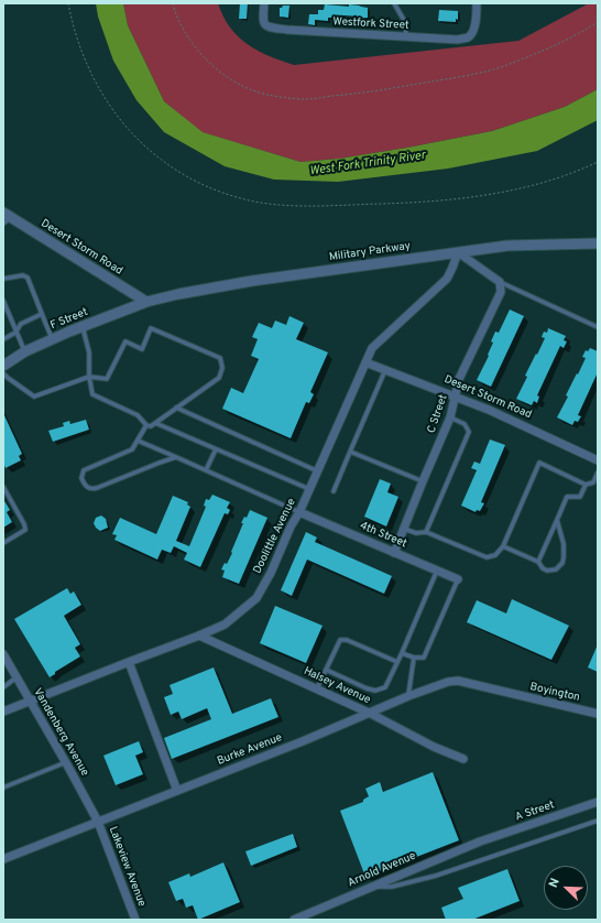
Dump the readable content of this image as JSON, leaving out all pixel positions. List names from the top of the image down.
{
  "streets": {
    "street": [
      "Westfork Street",
      "Desert Storm Road",
      "Military Parkway",
      "F Street",
      "C Street",
      "4th Street",
      "Doolittle Avenue",
      "Halsey Avenue",
      "Boyington",
      "Vandenberg Avenue",
      "Burke Avenue",
      "A Street",
      "Lakeview Avenue",
      "Arnold Avenue"
    ]
  },
  "crossings": [
    ["Desert Storm Road", "Military Parkway"],
    ["Desert Storm Road", "F Street"],
    ["Desert Storm Road", "C Street"],
    ["Desert Storm Road", "Doolittle Avenue"],
    ["Military Parkway", "F Street"],
    ["Military Parkway", "Doolittle Avenue"],
    ["C Street", "4th Street"],
    ["4th Street", "Doolittle Avenue"],
    ["Doolittle Avenue", "Halsey Avenue"],
    ["Doolittle Avenue", "Vandenberg Avenue"],
    ["Halsey Avenue", "Burke Avenue"],
    ["Boyington", "Burke Avenue"],
    ["Vandenberg Avenue", "Burke Avenue"],
    ["Vandenberg Avenue", "Lakeview Avenue"],
    ["Burke Avenue", "Lakeview Avenue"],
    ["A Street", "Arnold Avenue"]
  ],
  "water": ["West Fork Trinity River"],
  "north": "top left"
}
